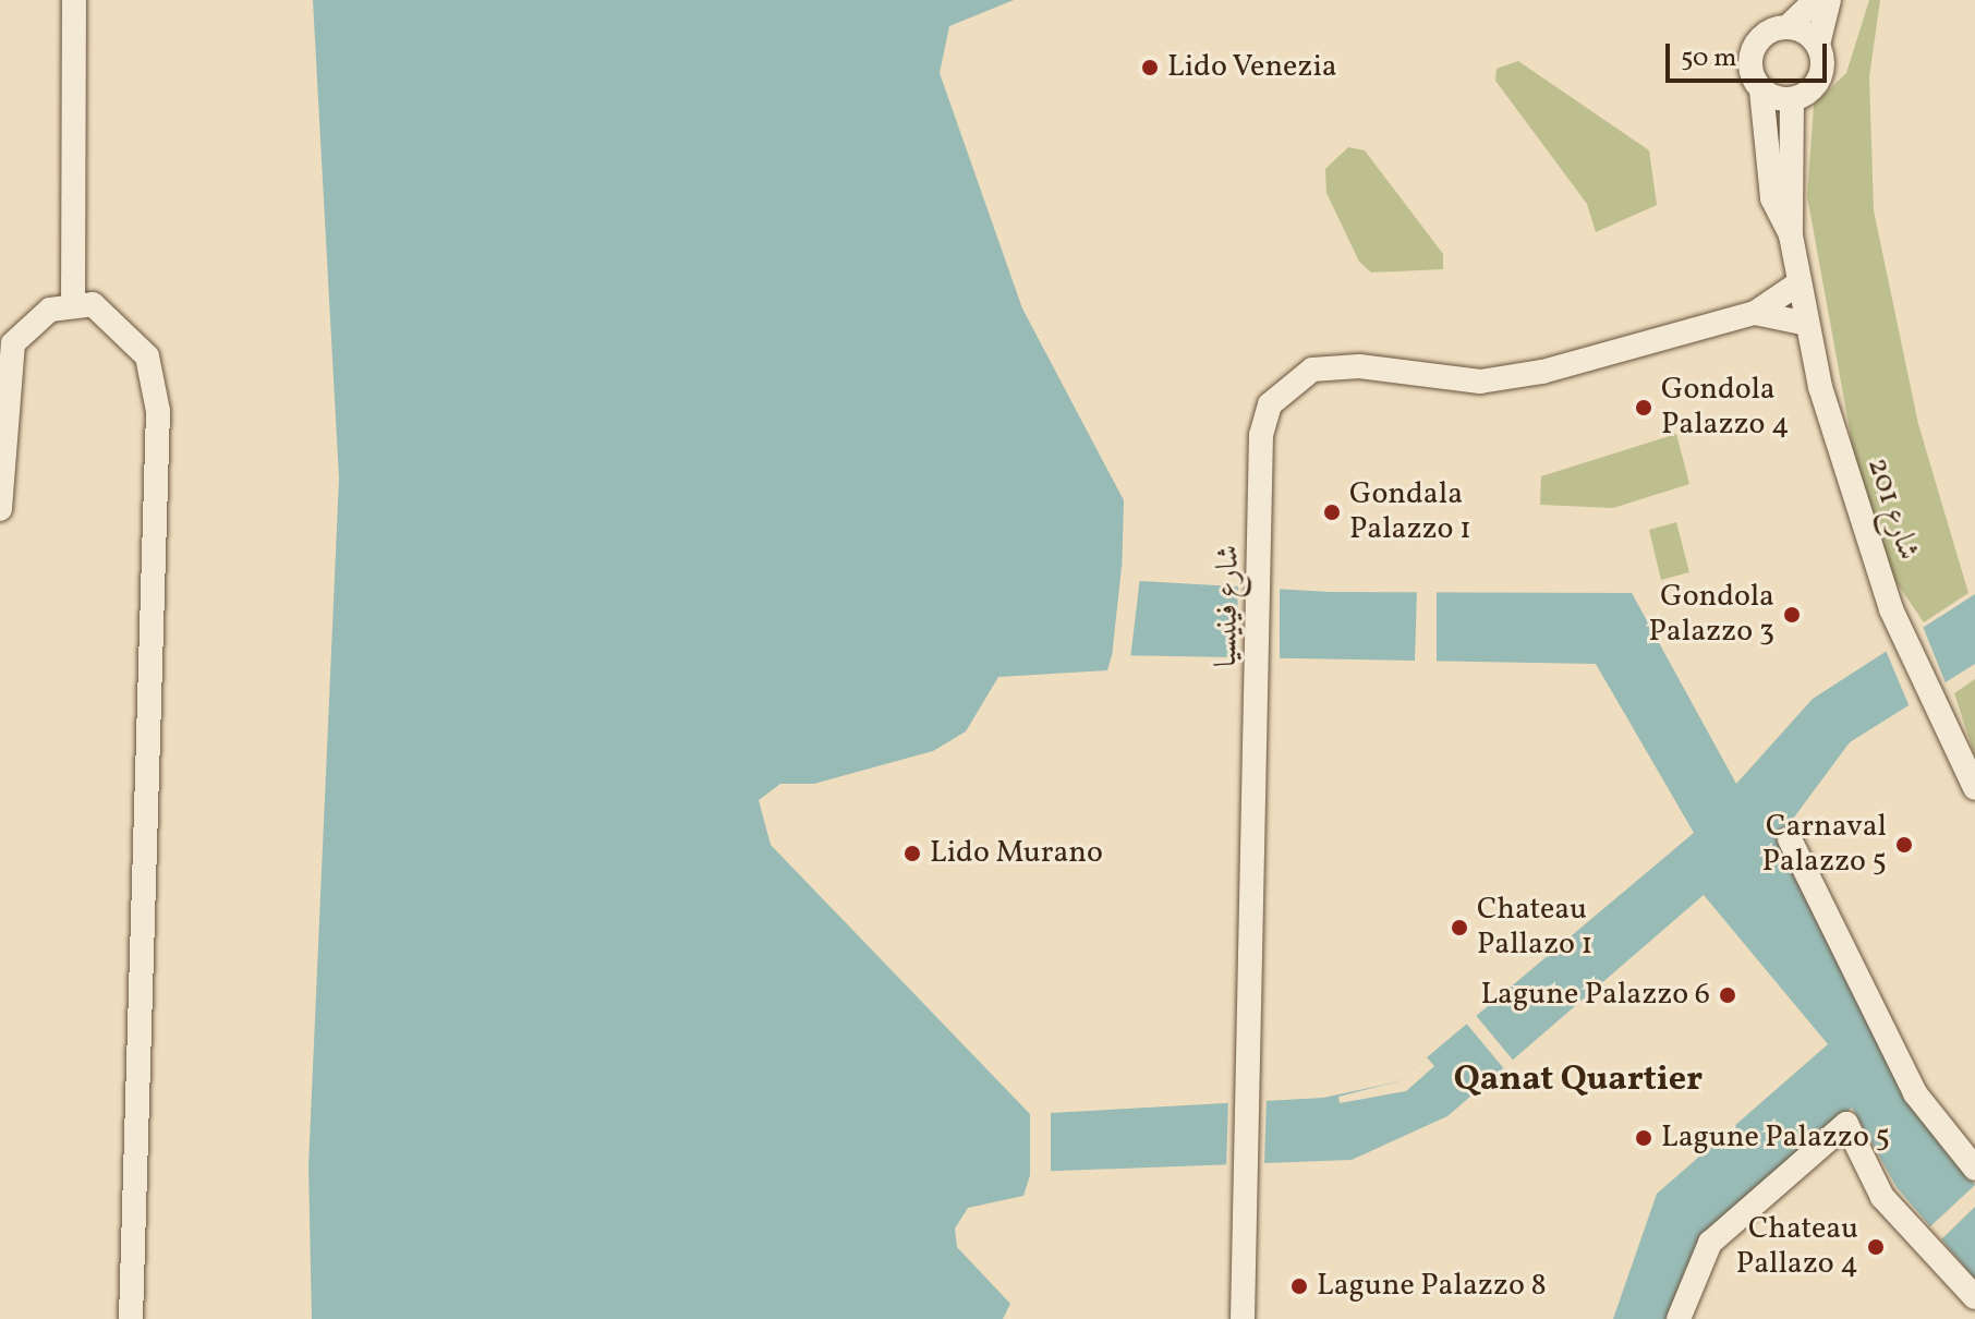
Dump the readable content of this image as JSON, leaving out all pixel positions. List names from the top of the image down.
{
  "streets": {
    "street": ["شارع 201", "شارع فينيسيا"]
  },
  "crossings": [
    ["شارع 201", "شارع فينيسيا"]
  ],
  "districts": ["Qanat Quartier"],
  "places": [
    "Lido Venezia",
    "Gondola Palazzo 4",
    "Gondala Palazzo 1",
    "Gondola Palazzo 3",
    "Carnaval Palazzo 5",
    "Lido Murano",
    "Chateau Pallazo 1",
    "Lagune Palazzo 6",
    "Lagune Palazzo 5",
    "Chateau Pallazo 4",
    "Lagune Palazzo 8"
  ],
  "scale_bar": "50 m"
}
